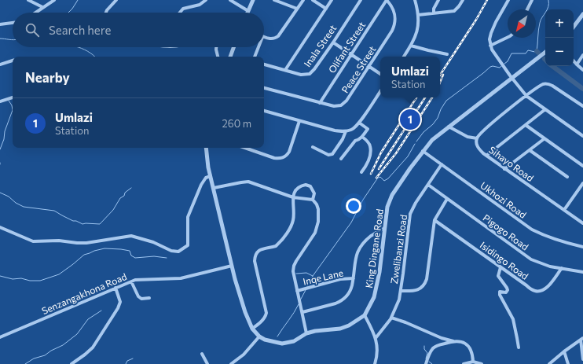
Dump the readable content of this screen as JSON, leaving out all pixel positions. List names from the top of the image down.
{
  "streets": {
    "street": [
      "Inala Street",
      "Olifant Street",
      "Peace Street",
      "Sihayo Road",
      "Ukhozi Road",
      "Pigogo Road",
      "King Dingane Road",
      "Zwelibanzi Road",
      "Isidingo Road",
      "Inqe Lane",
      "Senzangakhona Road"
    ]
  },
  "crossings": [
    ["Olifant Street", "Peace Street"],
    ["Ukhozi Road", "King Dingane Road"],
    ["Ukhozi Road", "Zwelibanzi Road"],
    ["Pigogo Road", "Zwelibanzi Road"],
    ["Pigogo Road", "Isidingo Road"],
    ["King Dingane Road", "Senzangakhona Road"]
  ],
  "north": "bottom left",
  "page": {
    "map_buttons": ["+", "−"],
    "search": "Search here",
    "popup": ["Umlazi", "Station"],
    "heading": "Nearby",
    "list": [
      {
        "mark": "1",
        "name": "Umlazi",
        "note": "Station",
        "value": "260 m"
      }
    ],
    "pins": "1"
  }
}
